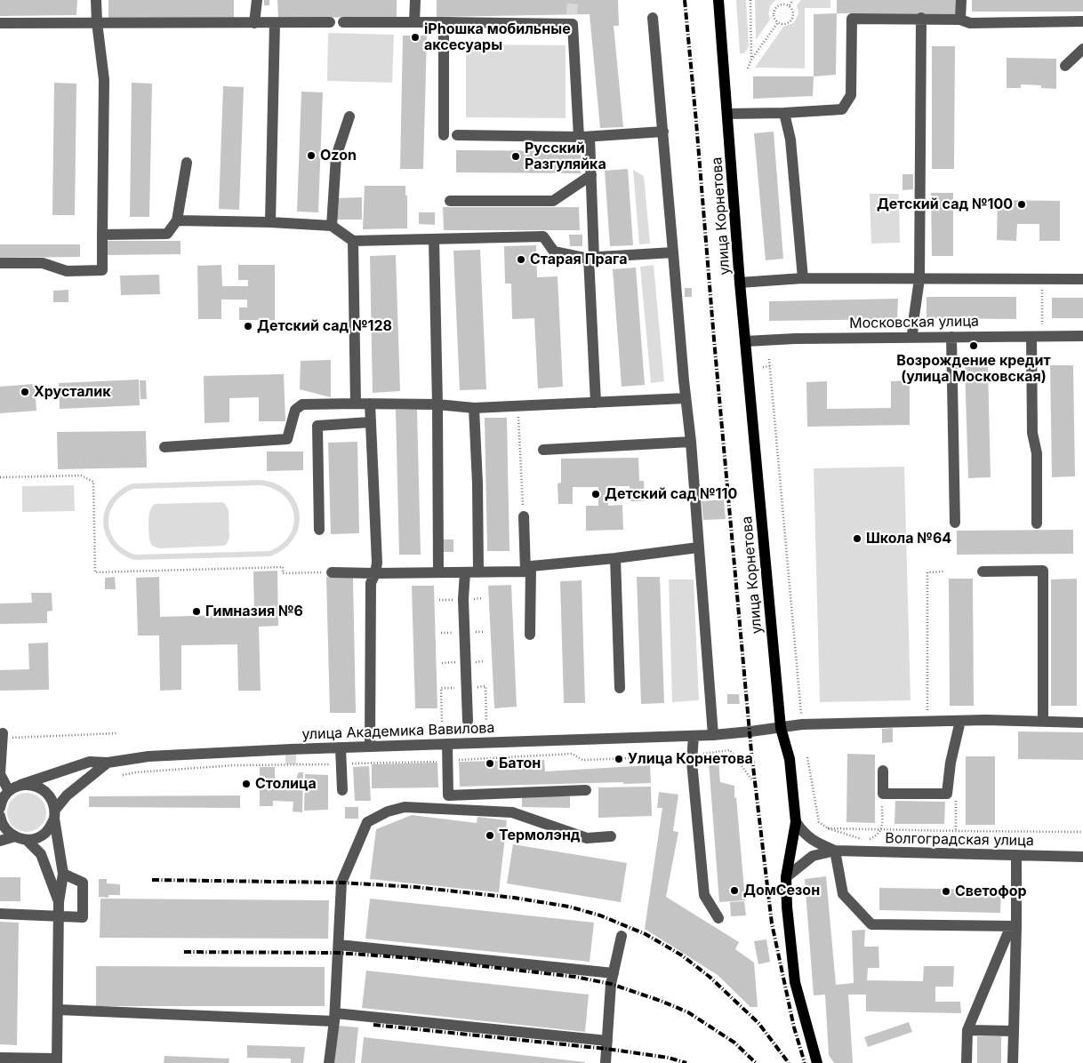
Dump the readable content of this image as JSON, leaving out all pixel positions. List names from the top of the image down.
{
  "streets": {
    "main road": ["улица Корнетова"],
    "street": ["Московская улица", "улица Академика Вавилова", "Волгоградская улица"]
  },
  "crossings": [
    ["улица Корнетова", "Московская улица"],
    ["улица Корнетова", "улица Академика Вавилова"]
  ],
  "places": [
    "iPhoшка мобильные аксесуары",
    "Ozon",
    "Русский Разгуляйка",
    "Детский сад №100",
    "Старая Прага",
    "Детский сад №128",
    "Возрождение кредит (улица Московская)",
    "Хрусталик",
    "Детский сад №110",
    "Школа №64",
    "Гимназия №6",
    "Улица Корнетова",
    "Батон",
    "Столица",
    "Термолэнд",
    "ДомСезон",
    "Светофор"
  ]
}
